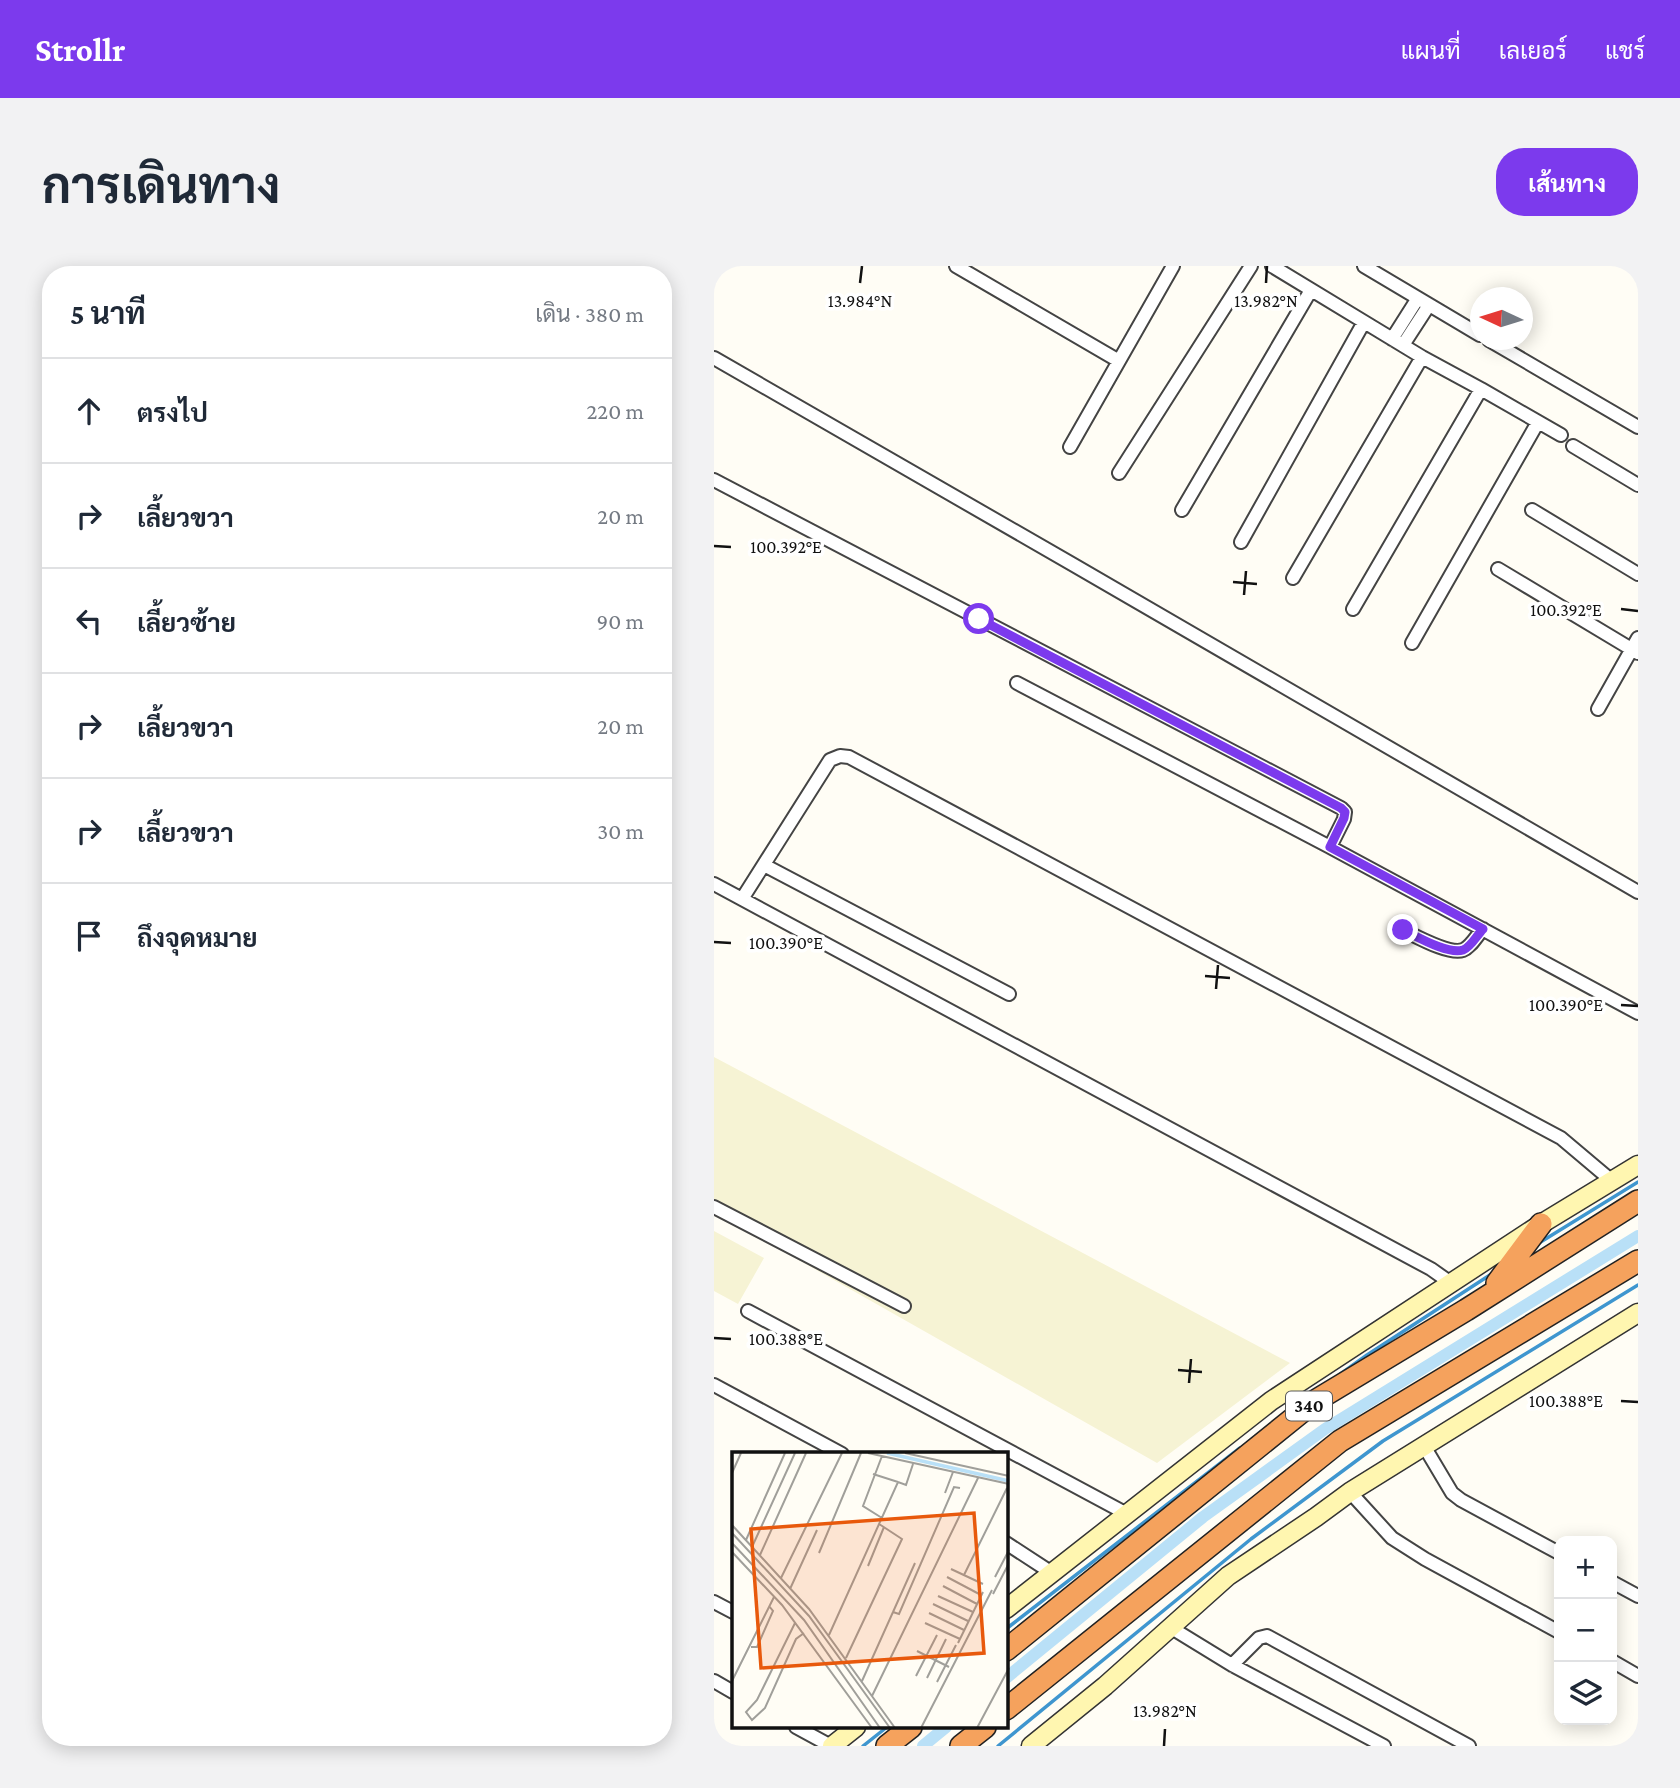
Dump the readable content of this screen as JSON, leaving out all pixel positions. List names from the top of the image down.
{
  "streets": {
    "highway": ["340"]
  },
  "north": "left",
  "page": {
    "header": "Strollr",
    "nav": ["แผนที่", "เลเยอร์", "แชร์"],
    "buttons": "เส้นทาง",
    "title": "การเดินทาง",
    "heading": ["5 นาที", "เดิน · 380 m"],
    "list": [
      ["ตรงไป", "220 m"],
      ["เลี้ยวขวา", "20 m"],
      ["เลี้ยวซ้าย", "90 m"],
      ["เลี้ยวขวา", "20 m"],
      ["เลี้ยวขวา", "30 m"],
      "ถึงจุดหมาย"
    ],
    "map_buttons": ["+", "−"]
  },
  "coordinates": [
    "13.984°N",
    "13.982°N",
    "100.392°E",
    "100.390°E",
    "100.388°E"
  ]
}
